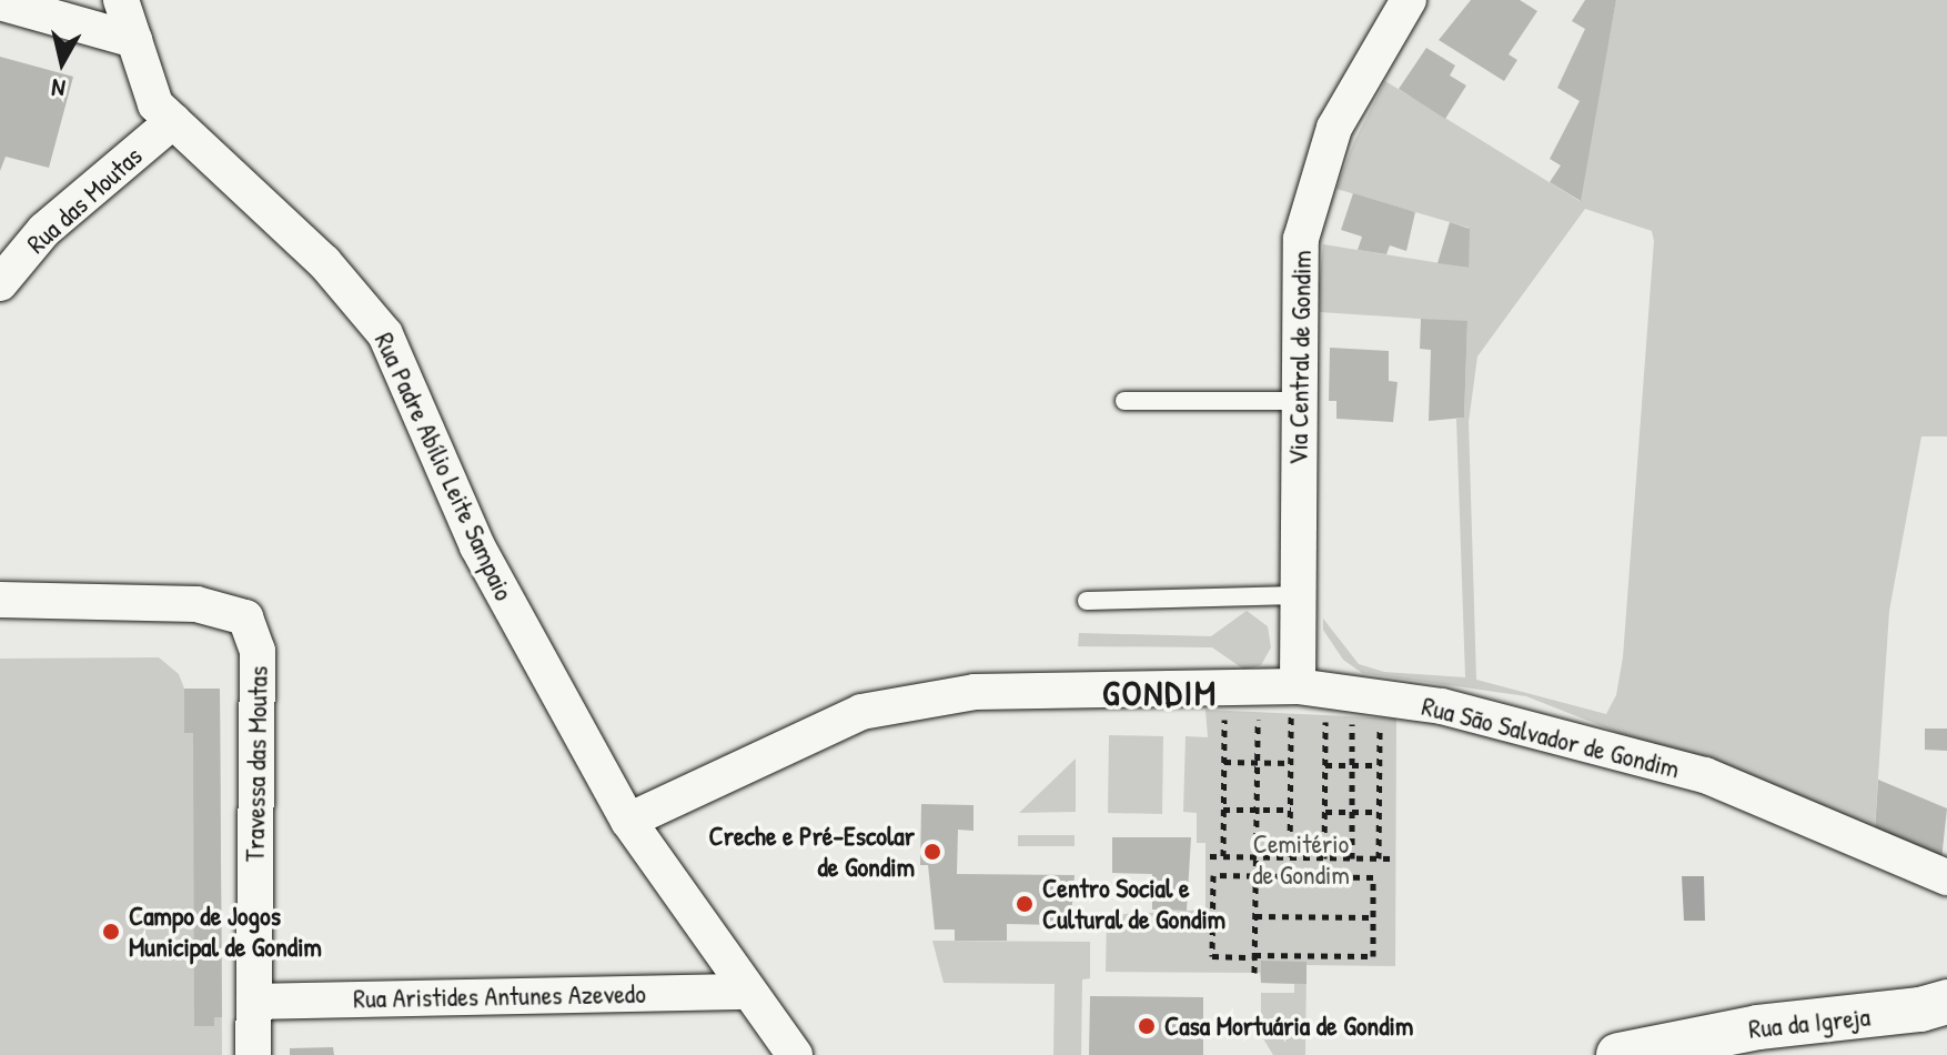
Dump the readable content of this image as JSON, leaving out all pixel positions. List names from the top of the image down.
{
  "streets": {
    "street": [
      "Rua das Moutas",
      "Via Central de Gondim",
      "Rua Padre Abílio Leite Sampaio",
      "Rua São Salvador de Gondim",
      "Travessa das Moutas",
      "Rua Aristides Antunes Azevedo",
      "Rua da Igreja"
    ]
  },
  "crossings": [
    ["Rua das Moutas", "Rua Padre Abílio Leite Sampaio"],
    ["Via Central de Gondim", "Rua São Salvador de Gondim"],
    ["Rua Padre Abílio Leite Sampaio", "Rua São Salvador de Gondim"],
    ["Rua Padre Abílio Leite Sampaio", "Rua Aristides Antunes Azevedo"],
    ["Travessa das Moutas", "Rua Aristides Antunes Azevedo"]
  ],
  "districts": ["GONDIM"],
  "parks": ["Cemitério de Gondim"],
  "places": [
    "Creche e Pré-Escolar de Gondim",
    "Centro Social e Cultural de Gondim",
    "Campo de Jogos Municipal de Gondim",
    "Casa Mortuária de Gondim"
  ],
  "north": "bottom"
}
